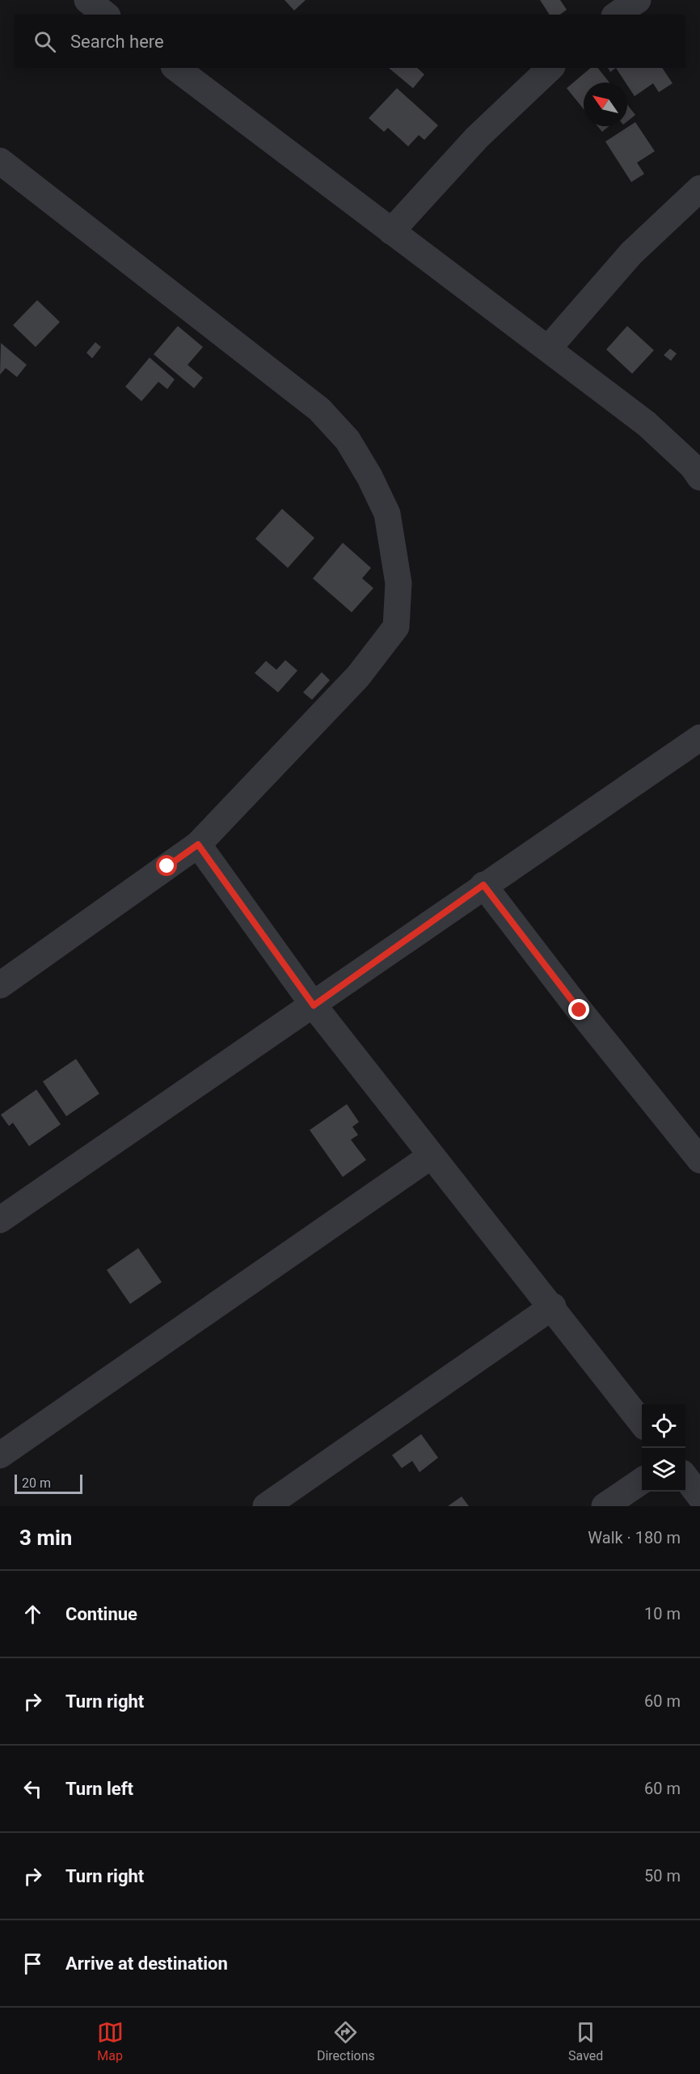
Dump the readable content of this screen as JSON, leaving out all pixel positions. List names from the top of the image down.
{
  "scale_bar": "20 m",
  "north": "top left",
  "page": {
    "search": "Search here",
    "scale": "20 m",
    "heading": ["3 min", "Walk · 180 m"],
    "list": [
      ["Continue", "10 m"],
      ["Turn right", "60 m"],
      ["Turn left", "60 m"],
      ["Turn right", "50 m"],
      "Arrive at destination"
    ],
    "nav": ["Map", "Directions", "Saved"]
  }
}
